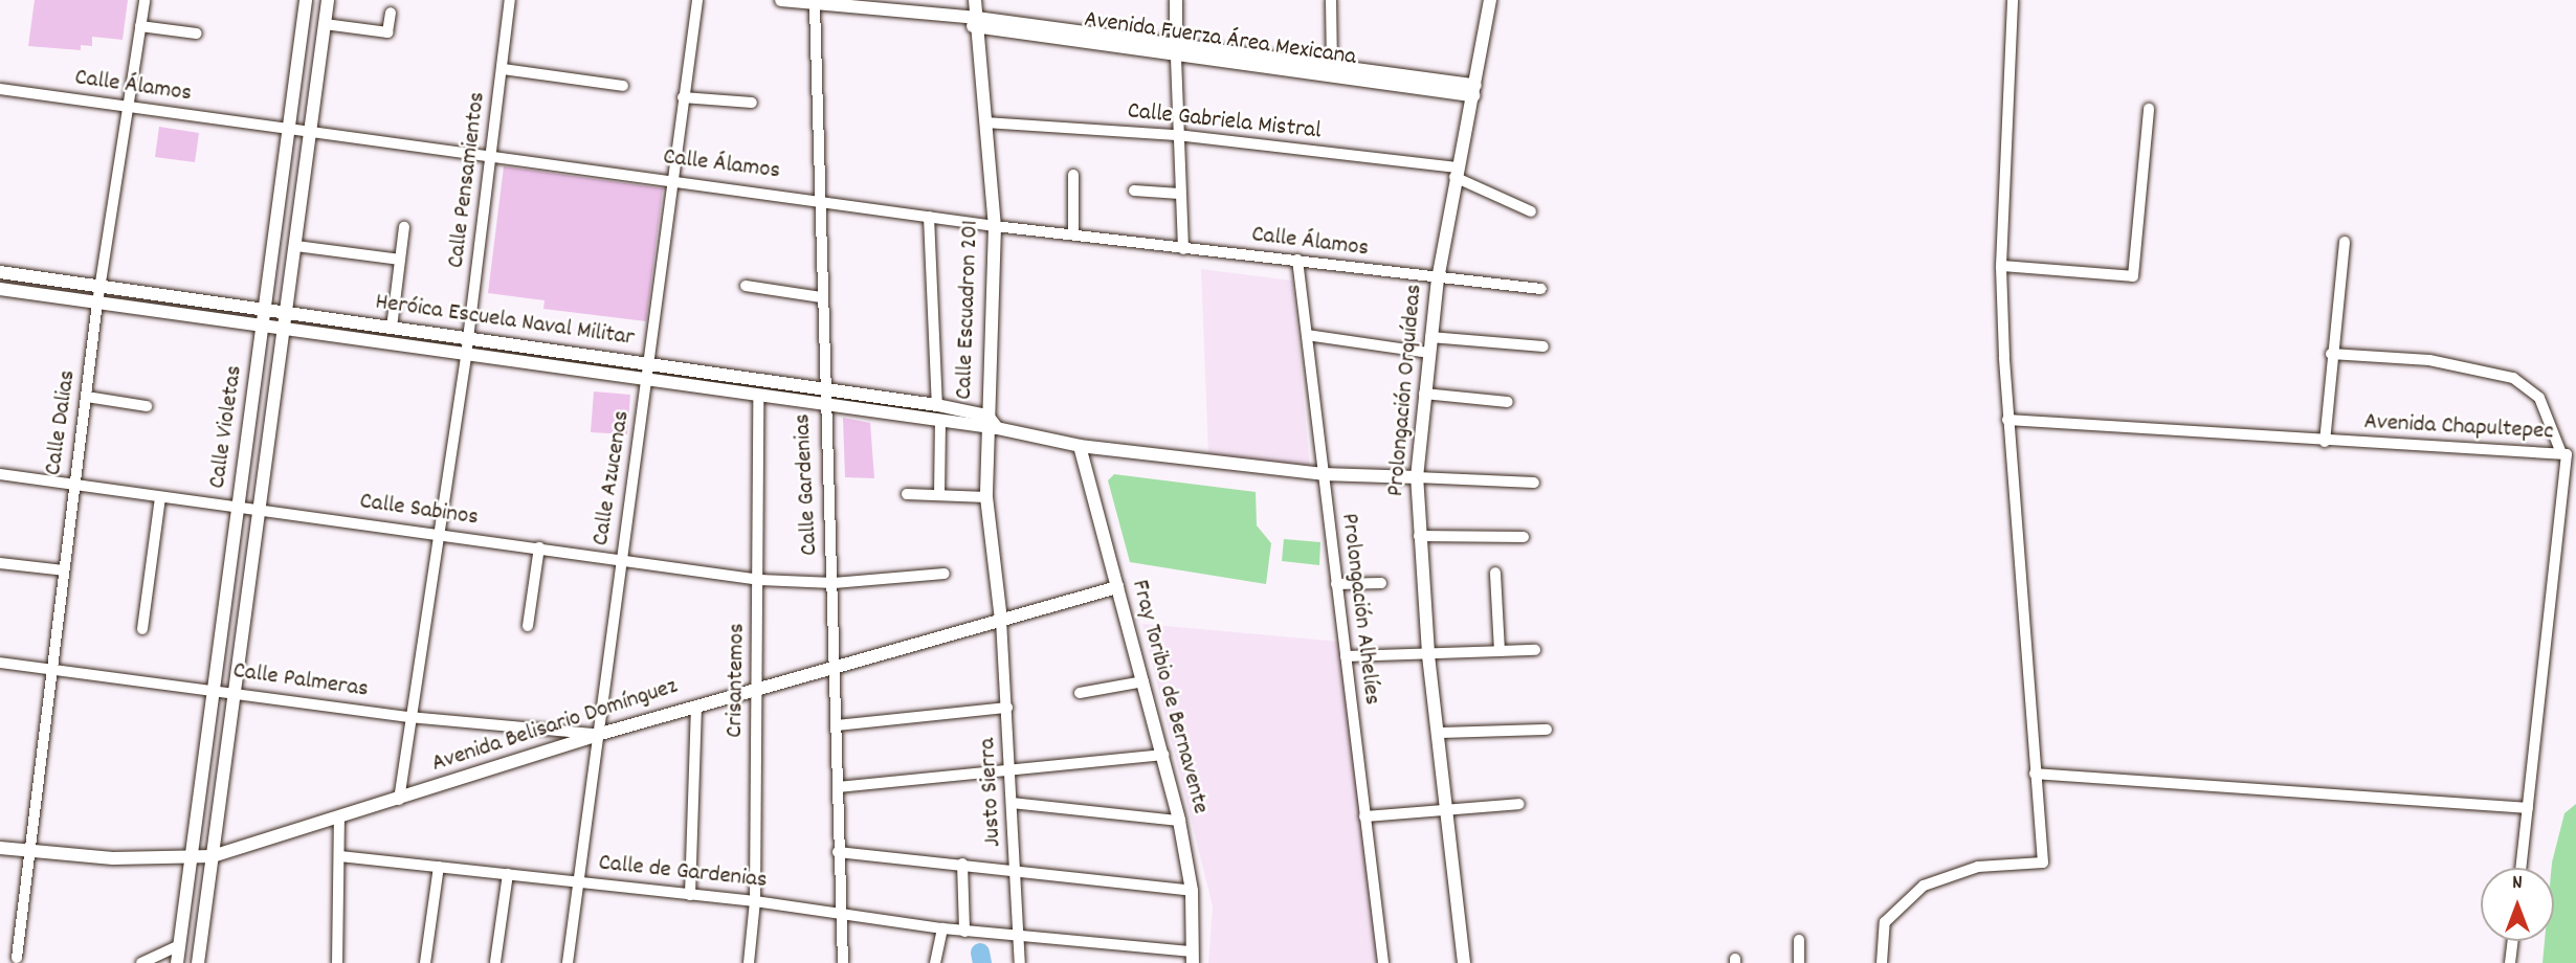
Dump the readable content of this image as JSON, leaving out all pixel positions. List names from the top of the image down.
{
  "streets": {
    "street": [
      "Avenida Fuerza Área Mexicana",
      "Calle Álamos",
      "Calle Gabriela Mistral",
      "Calle Pensamientos",
      "Calle Escuadron 201",
      "Heróica Escuela Naval Militar",
      "Prolongación Orquídeas",
      "Calle Dalias",
      "Calle Violetas",
      "Avenida Chapultepec",
      "Calle Azucenas",
      "Calle Gardenias",
      "Calle Sabinos",
      "Prolongación Alhelíes",
      "Crisantemos",
      "Calle Palmeras",
      "Fray Toribio de Bernavente",
      "Avenida Belisario Domínguez",
      "Justo Sierra",
      "Calle de Gardenias"
    ]
  },
  "crossings": [
    ["Avenida Fuerza Área Mexicana", "Calle Escuadron 201"],
    ["Avenida Fuerza Área Mexicana", "Prolongación Orquídeas"],
    ["Avenida Fuerza Área Mexicana", "Calle Gardenias"],
    ["Calle Álamos", "Calle Pensamientos"],
    ["Calle Álamos", "Calle Escuadron 201"],
    ["Calle Álamos", "Prolongación Orquídeas"],
    ["Calle Álamos", "Calle Dalias"],
    ["Calle Álamos", "Calle Violetas"],
    ["Calle Álamos", "Calle Azucenas"],
    ["Calle Álamos", "Calle Gardenias"],
    ["Calle Álamos", "Prolongación Alhelíes"],
    ["Calle Gabriela Mistral", "Calle Escuadron 201"],
    ["Calle Gabriela Mistral", "Prolongación Orquídeas"],
    ["Calle Pensamientos", "Heróica Escuela Naval Militar"],
    ["Calle Pensamientos", "Calle Sabinos"],
    ["Calle Pensamientos", "Calle Palmeras"],
    ["Calle Pensamientos", "Avenida Belisario Domínguez"],
    ["Calle Escuadron 201", "Heróica Escuela Naval Militar"],
    ["Calle Escuadron 201", "Avenida Belisario Domínguez"],
    ["Calle Escuadron 201", "Justo Sierra"],
    ["Heróica Escuela Naval Militar", "Prolongación Orquídeas"],
    ["Heróica Escuela Naval Militar", "Calle Dalias"],
    ["Heróica Escuela Naval Militar", "Calle Violetas"],
    ["Heróica Escuela Naval Militar", "Calle Azucenas"],
    ["Heróica Escuela Naval Militar", "Calle Gardenias"],
    ["Heróica Escuela Naval Militar", "Prolongación Alhelíes"],
    ["Heróica Escuela Naval Militar", "Crisantemos"],
    ["Heróica Escuela Naval Militar", "Fray Toribio de Bernavente"],
    ["Calle Dalias", "Calle Sabinos"],
    ["Calle Dalias", "Calle Palmeras"],
    ["Calle Dalias", "Avenida Belisario Domínguez"],
    ["Calle Violetas", "Calle Sabinos"],
    ["Calle Violetas", "Calle Palmeras"],
    ["Calle Violetas", "Avenida Belisario Domínguez"],
    ["Calle Azucenas", "Calle Sabinos"],
    ["Calle Azucenas", "Calle Palmeras"],
    ["Calle Azucenas", "Avenida Belisario Domínguez"],
    ["Calle Azucenas", "Calle de Gardenias"],
    ["Calle Gardenias", "Calle Sabinos"],
    ["Calle Gardenias", "Avenida Belisario Domínguez"],
    ["Calle Gardenias", "Calle de Gardenias"],
    ["Calle Sabinos", "Crisantemos"],
    ["Crisantemos", "Avenida Belisario Domínguez"],
    ["Crisantemos", "Calle de Gardenias"],
    ["Calle Palmeras", "Avenida Belisario Domínguez"],
    ["Fray Toribio de Bernavente", "Avenida Belisario Domínguez"],
    ["Fray Toribio de Bernavente", "Calle de Gardenias"],
    ["Avenida Belisario Domínguez", "Justo Sierra"],
    ["Justo Sierra", "Calle de Gardenias"]
  ],
  "north": "top"
}
